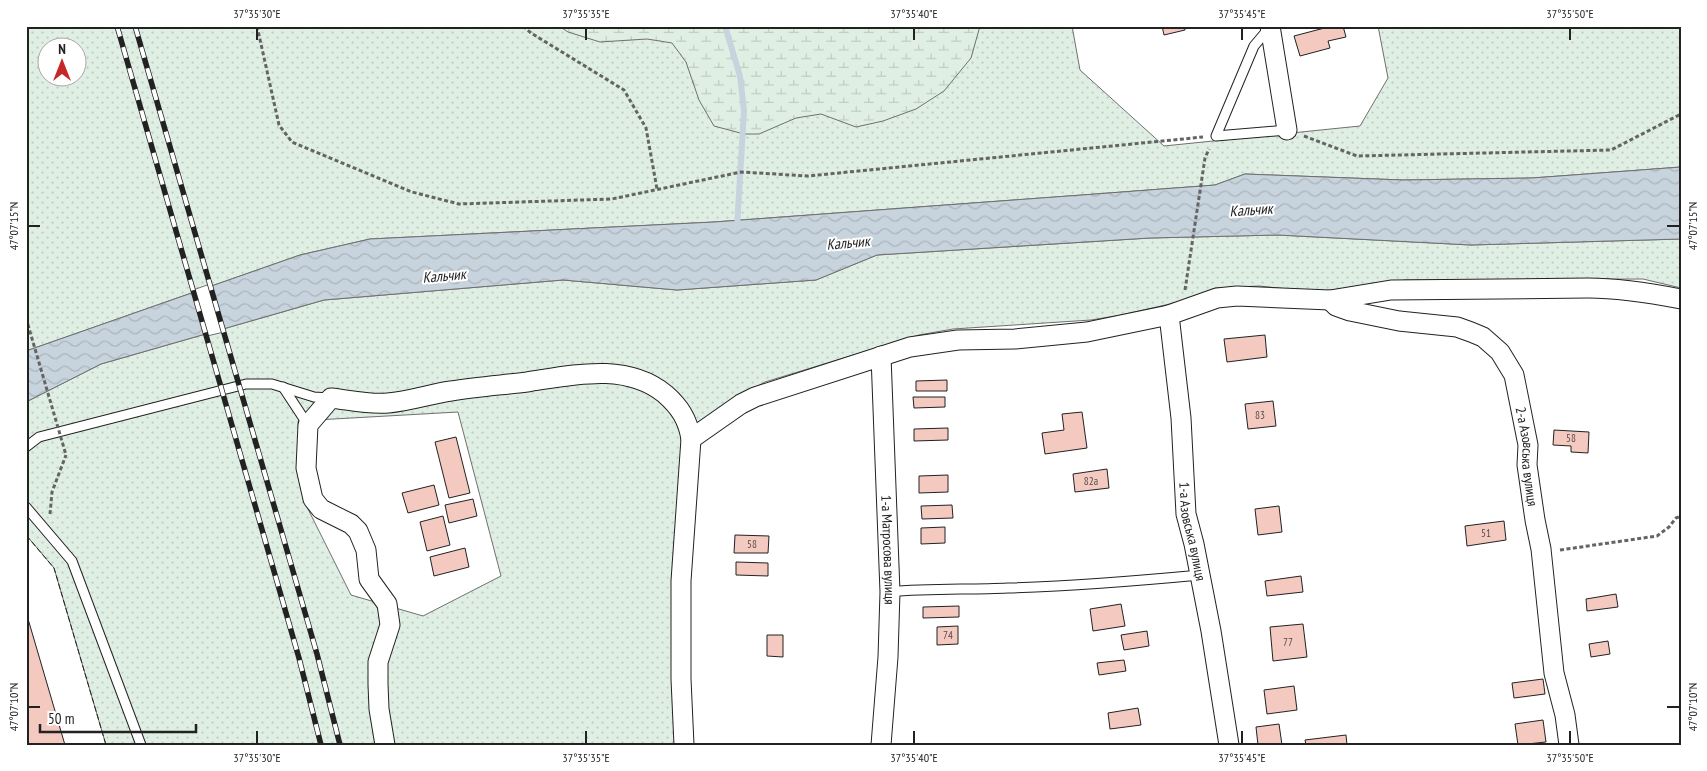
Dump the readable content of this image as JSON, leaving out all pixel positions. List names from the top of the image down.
{
  "streets": {
    "street": ["2-а Азовська вулиця", "1-а Азовська вулиця", "1-а Матросова вулиця"]
  },
  "water": ["Кальчик"],
  "house_numbers": [
    "83",
    "58",
    "82а",
    "51",
    "58",
    "74",
    "77"
  ],
  "scale_bar": "50 m",
  "north": "top",
  "coordinates": [
    "37°35'30\"E",
    "37°35'35\"E",
    "37°35'40\"E",
    "37°35'45\"E",
    "37°35'50\"E",
    "47°07'15\"N",
    "47°07'10\"N"
  ]
}
